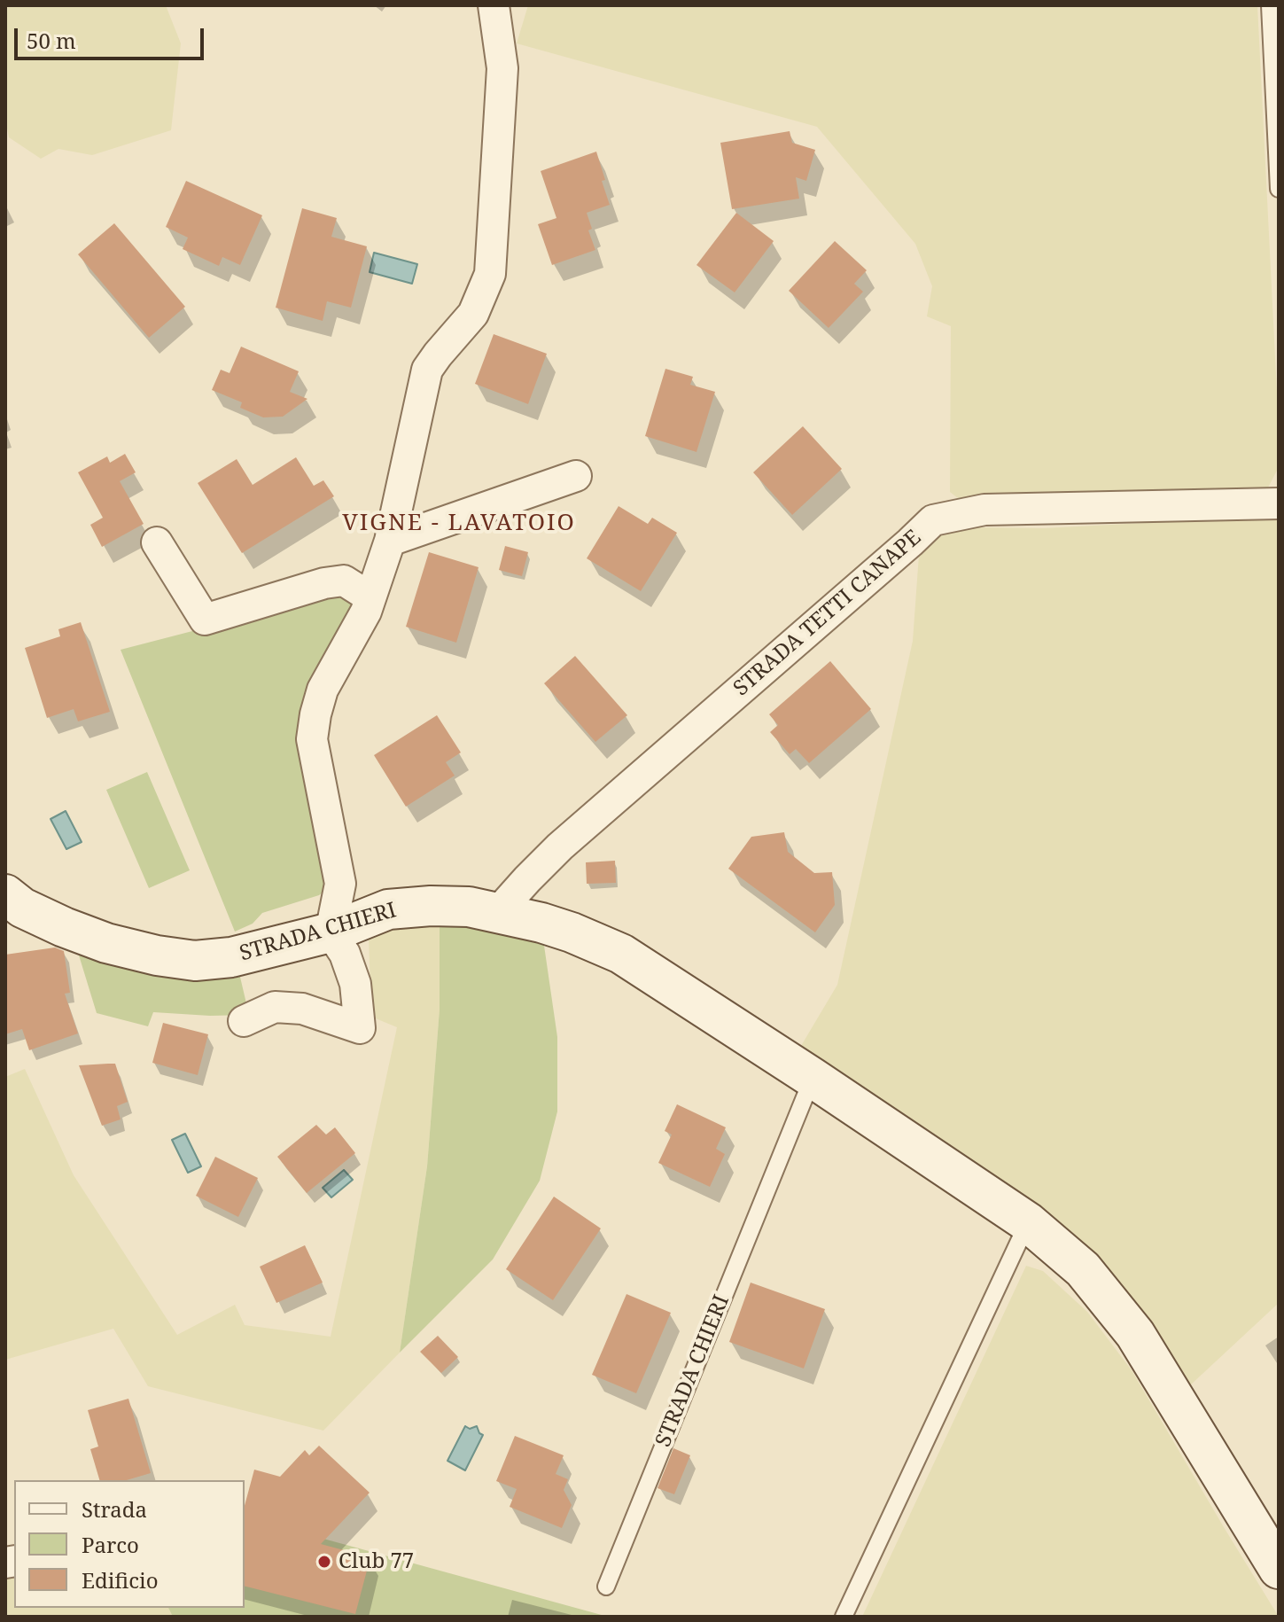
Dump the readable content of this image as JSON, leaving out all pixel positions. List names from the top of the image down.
{
  "streets": {
    "main road": ["STRADA CHIERI"],
    "street": ["STRADA TETTI CANAPE"]
  },
  "crossings": [
    ["STRADA TETTI CANAPE", "STRADA CHIERI"]
  ],
  "districts": ["VIGNE - LAVATOIO"],
  "places": ["Club 77"],
  "legend": ["Strada", "Parco", "Edificio"],
  "scale_bar": "50 m"
}
